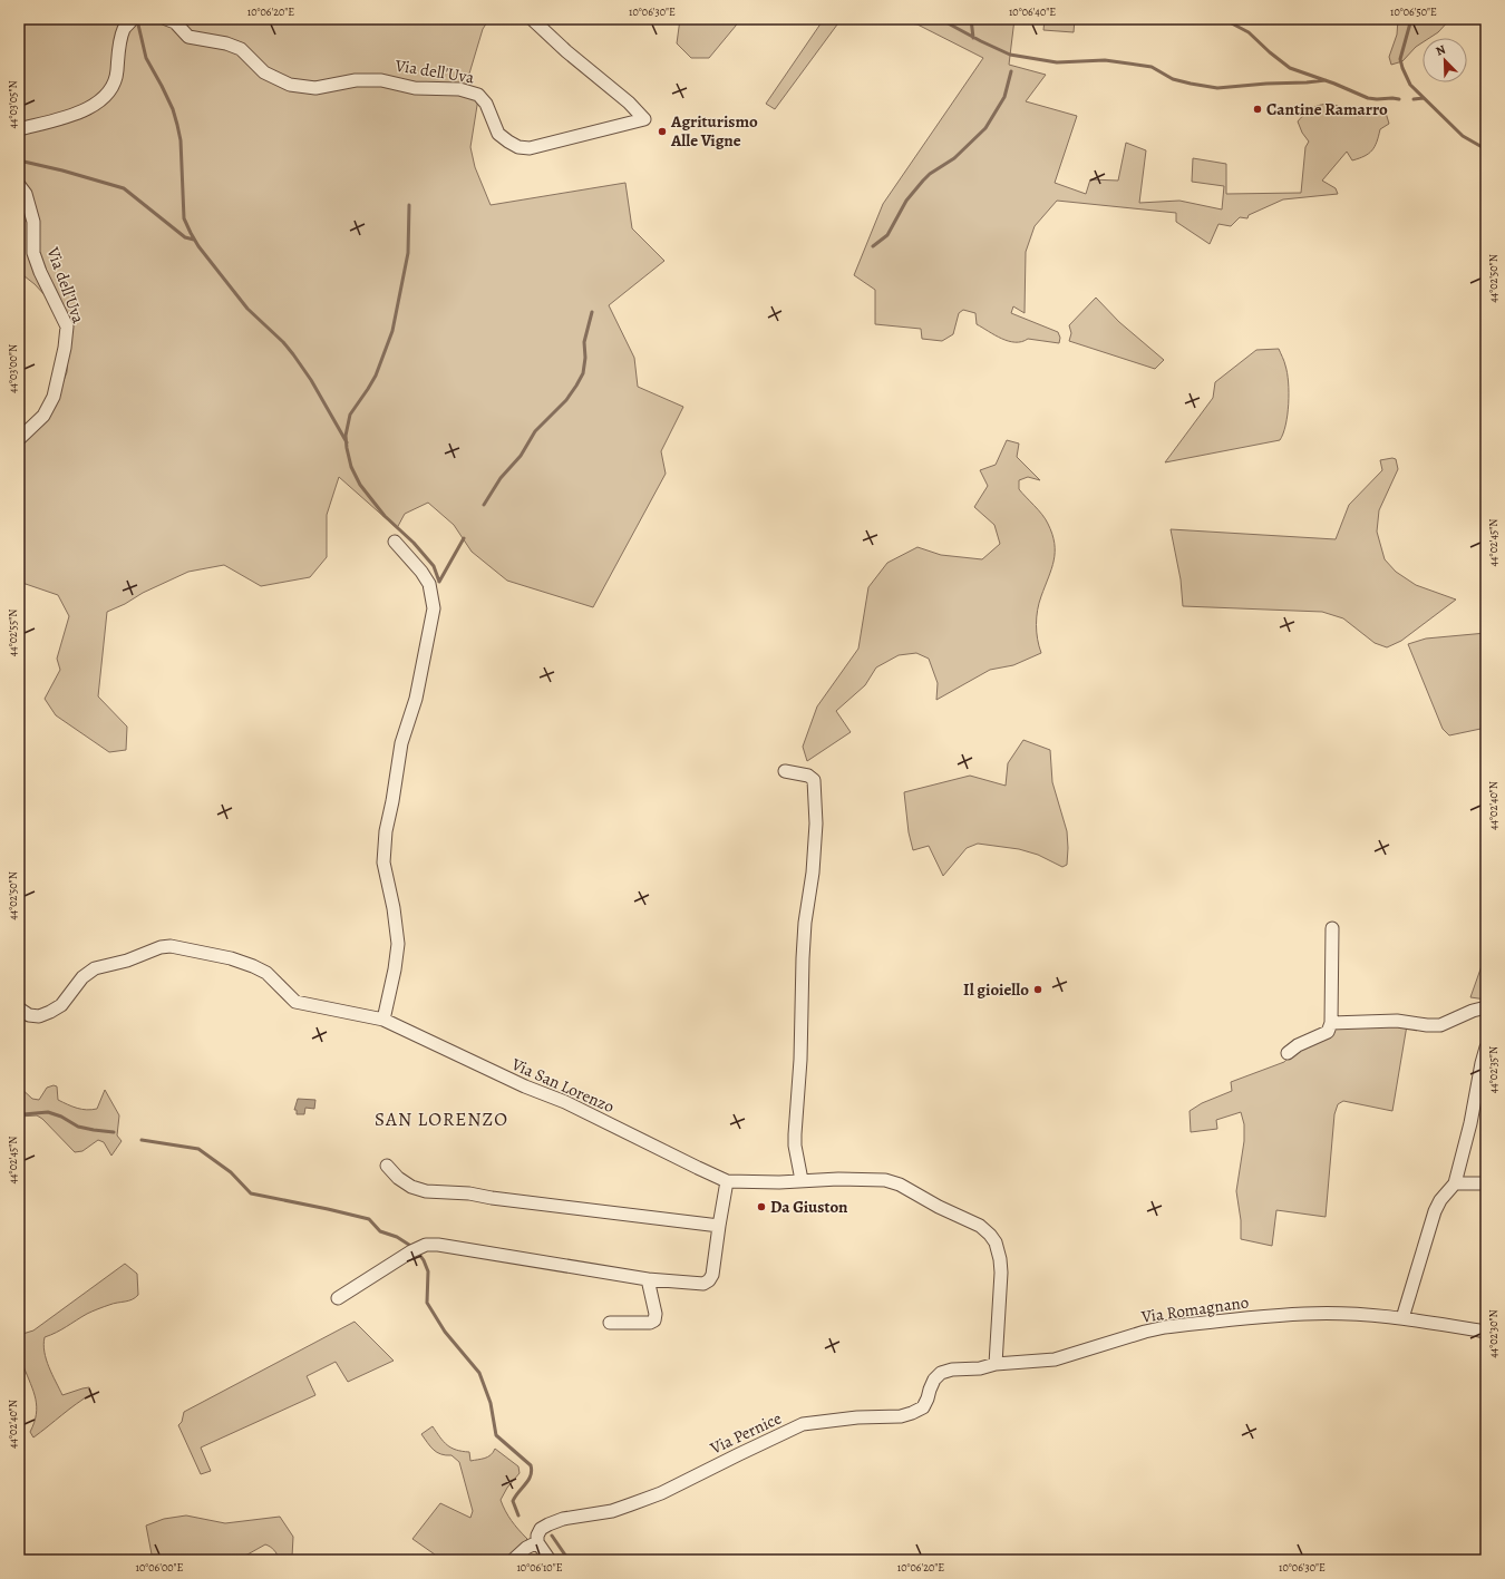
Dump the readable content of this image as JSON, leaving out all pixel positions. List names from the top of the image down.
{
  "streets": {
    "street": [
      "Via dell'Uva",
      "Via San Lorenzo",
      "Via Romagnano",
      "Via Pernice"
    ]
  },
  "crossings": [
    ["Via San Lorenzo", "Via Romagnano"],
    ["Via San Lorenzo", "Via Pernice"],
    ["Via Romagnano", "Via Pernice"]
  ],
  "districts": ["SAN LORENZO"],
  "places": [
    "Cantine Ramarro",
    "Agriturismo Alle Vigne",
    "Il gioiello",
    "Da Giuston"
  ],
  "north": "top left",
  "coordinates": [
    "10°06'20\"E",
    "10°06'30\"E",
    "10°06'40\"E",
    "10°06'50\"E",
    "44°03'05\"N",
    "44°02'50\"N",
    "44°03'00\"N",
    "44°02'45\"N",
    "44°02'55\"N",
    "44°02'40\"N",
    "44°02'35\"N",
    "44°02'30\"N",
    "10°06'00\"E",
    "10°06'10\"E"
  ]
}
